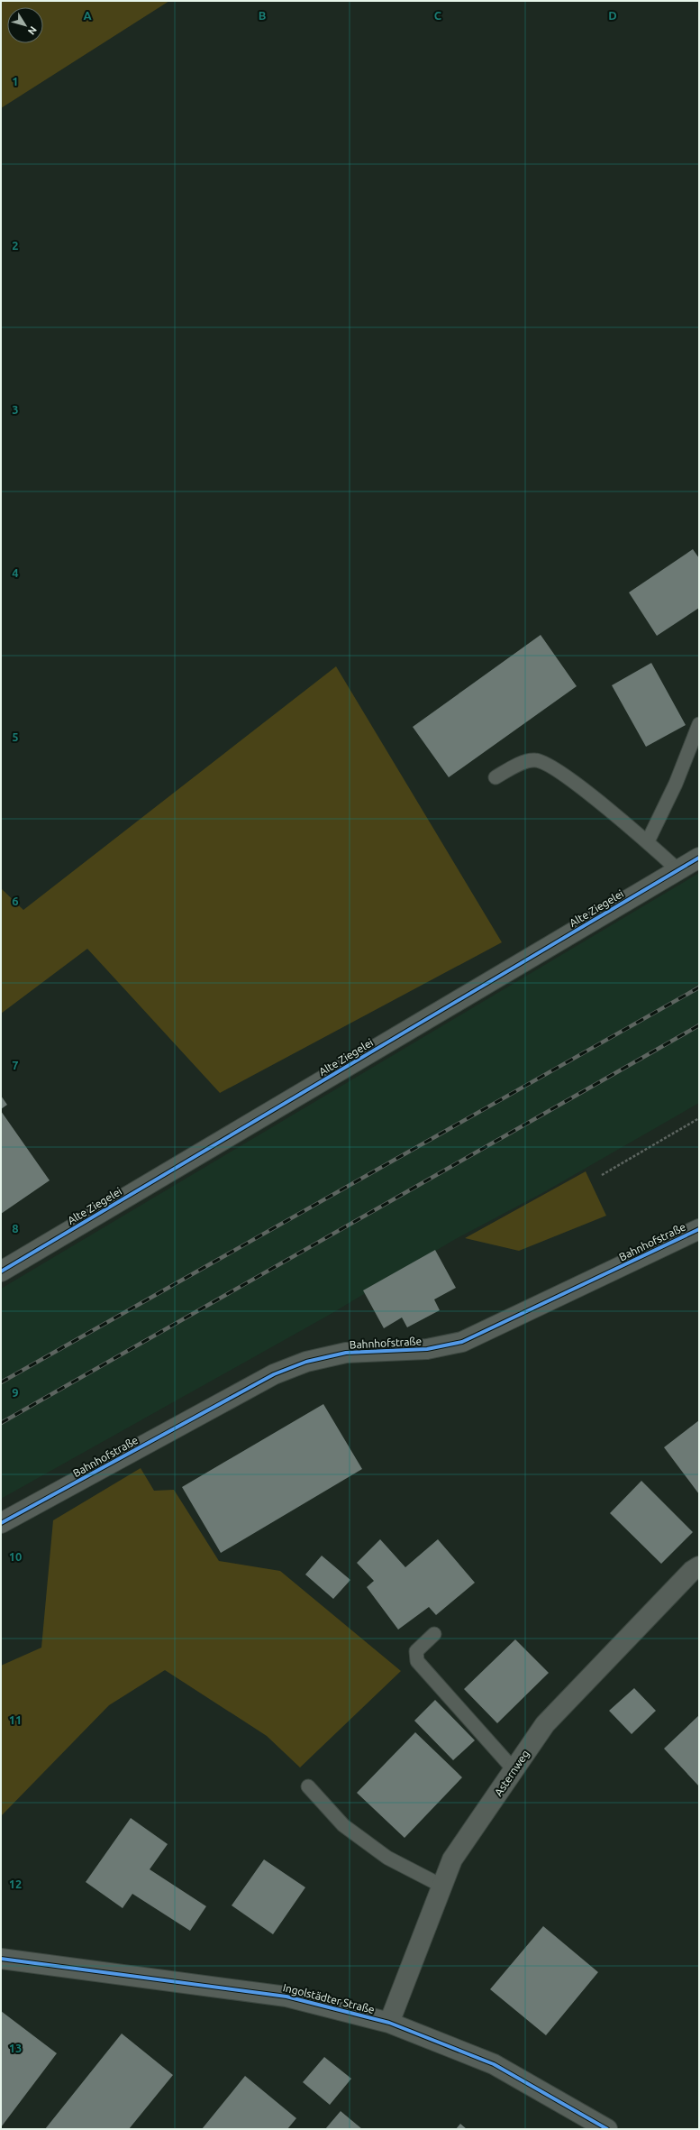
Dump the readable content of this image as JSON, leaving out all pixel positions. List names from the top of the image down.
{
  "streets": {
    "street": [
      "Alte Ziegelei",
      "Bahnhofstraße",
      "Asternweg",
      "Ingolstädter Straße"
    ]
  },
  "crossings": [
    ["Asternweg", "Ingolstädter Straße"]
  ],
  "north": "bottom right",
  "grid": {
    "columns": [
      "A",
      "B",
      "C",
      "D"
    ],
    "rows": [
      "1",
      "2",
      "3",
      "4",
      "5",
      "6",
      "7",
      "8",
      "9",
      "10",
      "11",
      "12",
      "13"
    ]
  }
}
